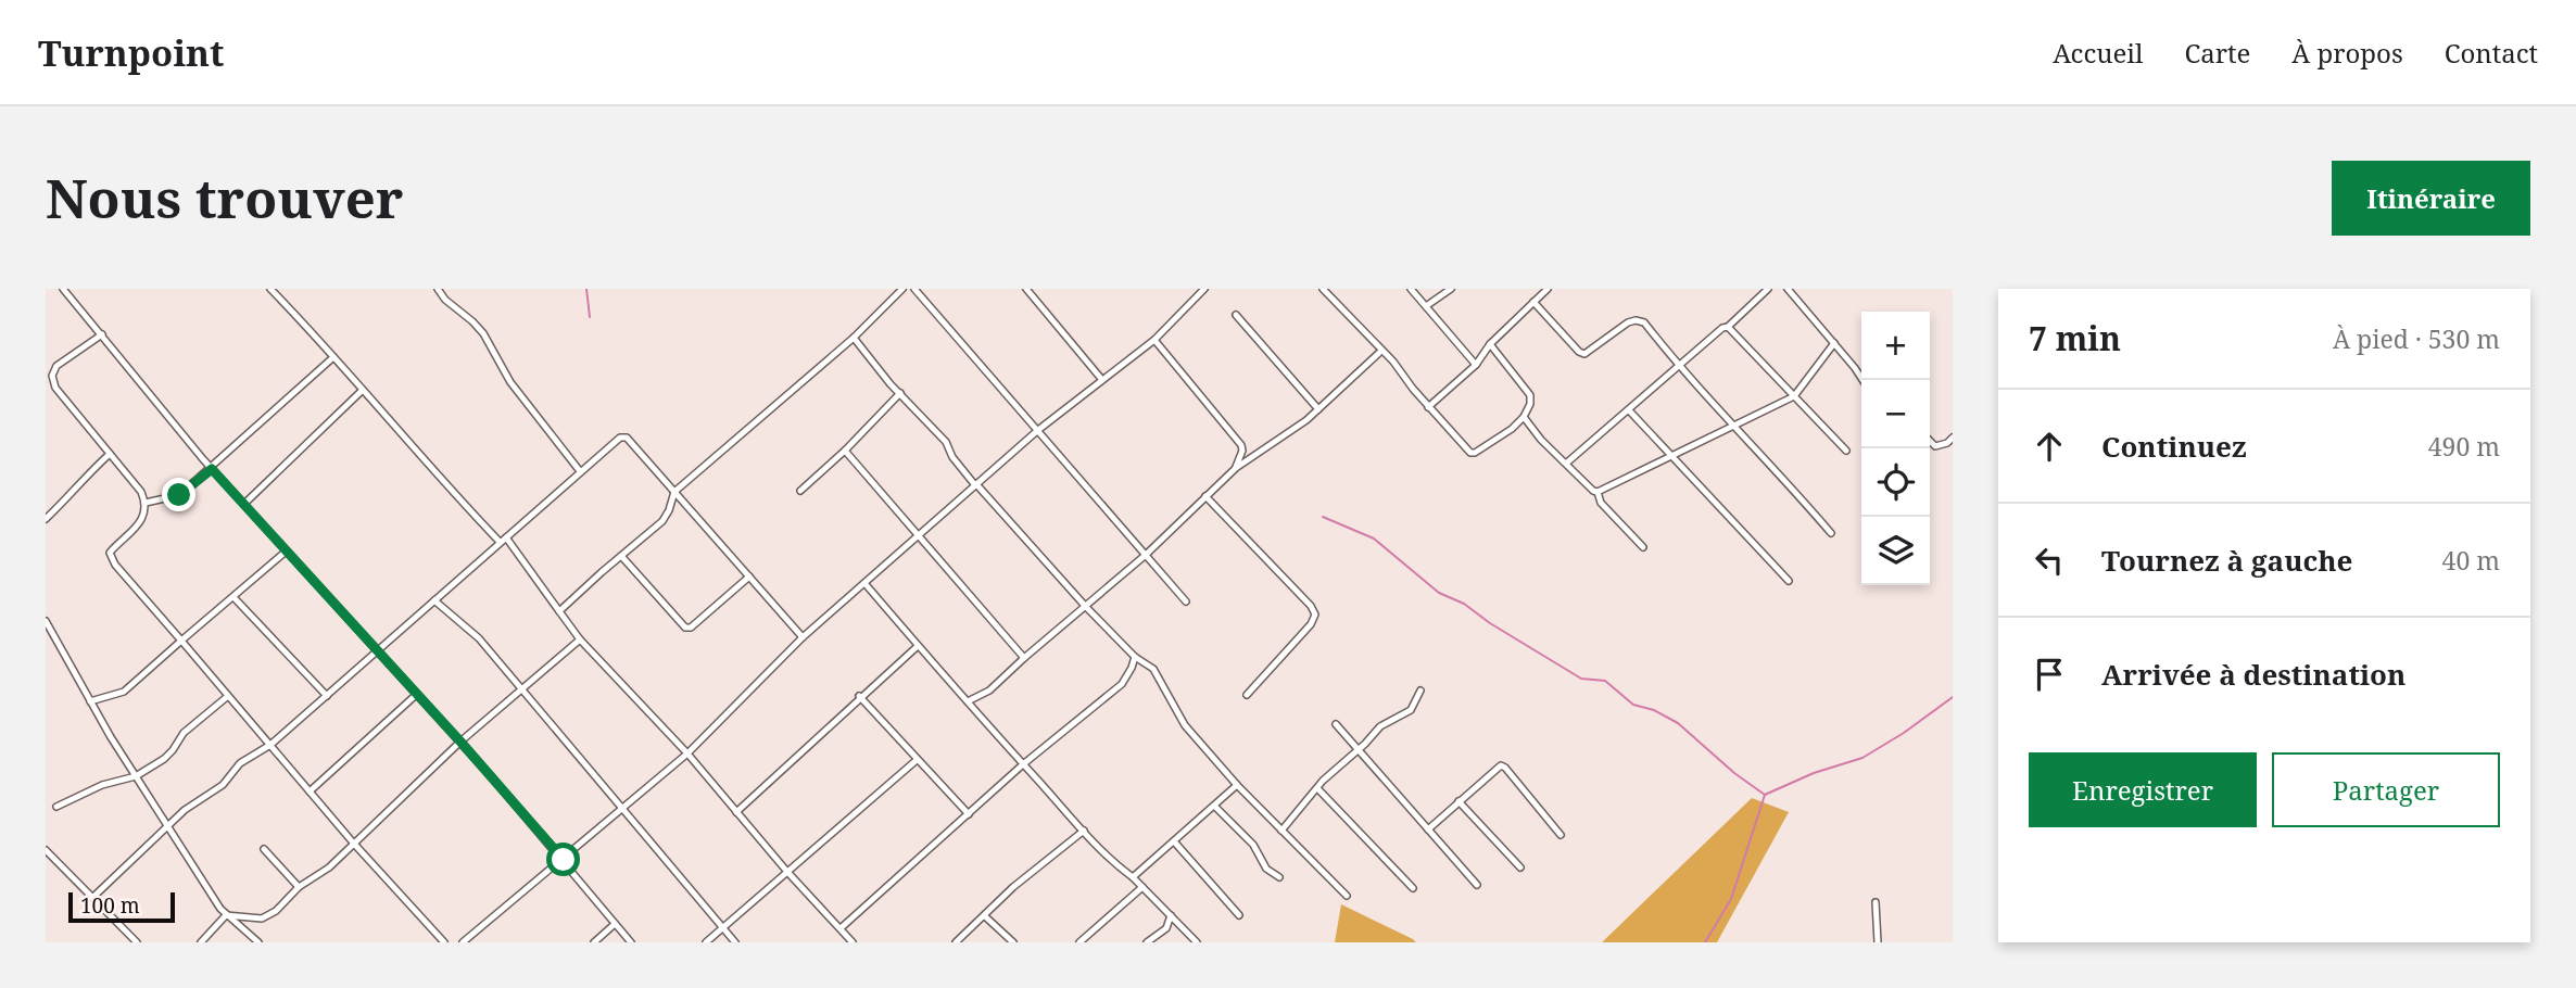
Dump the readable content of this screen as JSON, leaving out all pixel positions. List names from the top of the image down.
{
  "scale_bar": "100 m",
  "page": {
    "header": "Turnpoint",
    "nav": [
      "Accueil",
      "Carte",
      "À propos",
      "Contact"
    ],
    "buttons": [
      "Itinéraire",
      ["Enregistrer", "Partager"]
    ],
    "title": "Nous trouver",
    "heading": ["7 min", "À pied · 530 m"],
    "map_buttons": ["+", "−"],
    "list": [
      ["Continuez", "490 m"],
      ["Tournez à gauche", "40 m"],
      "Arrivée à destination"
    ],
    "scale": "100 m"
  }
}
